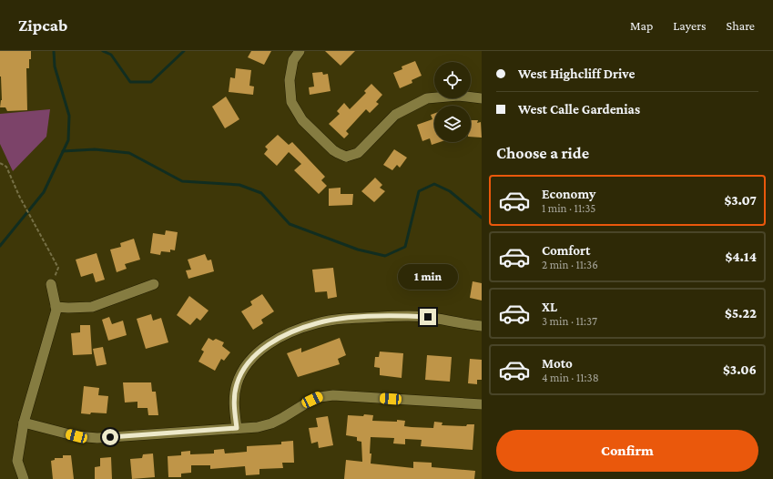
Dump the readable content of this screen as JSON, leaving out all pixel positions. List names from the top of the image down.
{
  "page": {
    "header": "Zipcab",
    "nav": ["Map", "Layers", "Share"],
    "banner": ["West Highcliff Drive", "West Calle Gardenias"],
    "heading": "Choose a ride",
    "list": [
      {
        "name": "Economy",
        "note": "1 min · 11:35",
        "value": "$3.07"
      },
      {
        "name": "Comfort",
        "note": "2 min · 11:36",
        "value": "$4.14"
      },
      {
        "name": "XL",
        "note": "3 min · 11:37",
        "value": "$5.22"
      },
      {
        "name": "Moto",
        "note": "4 min · 11:38",
        "value": "$3.06"
      }
    ],
    "bubble": "1 min",
    "buttons": "Confirm"
  }
}
